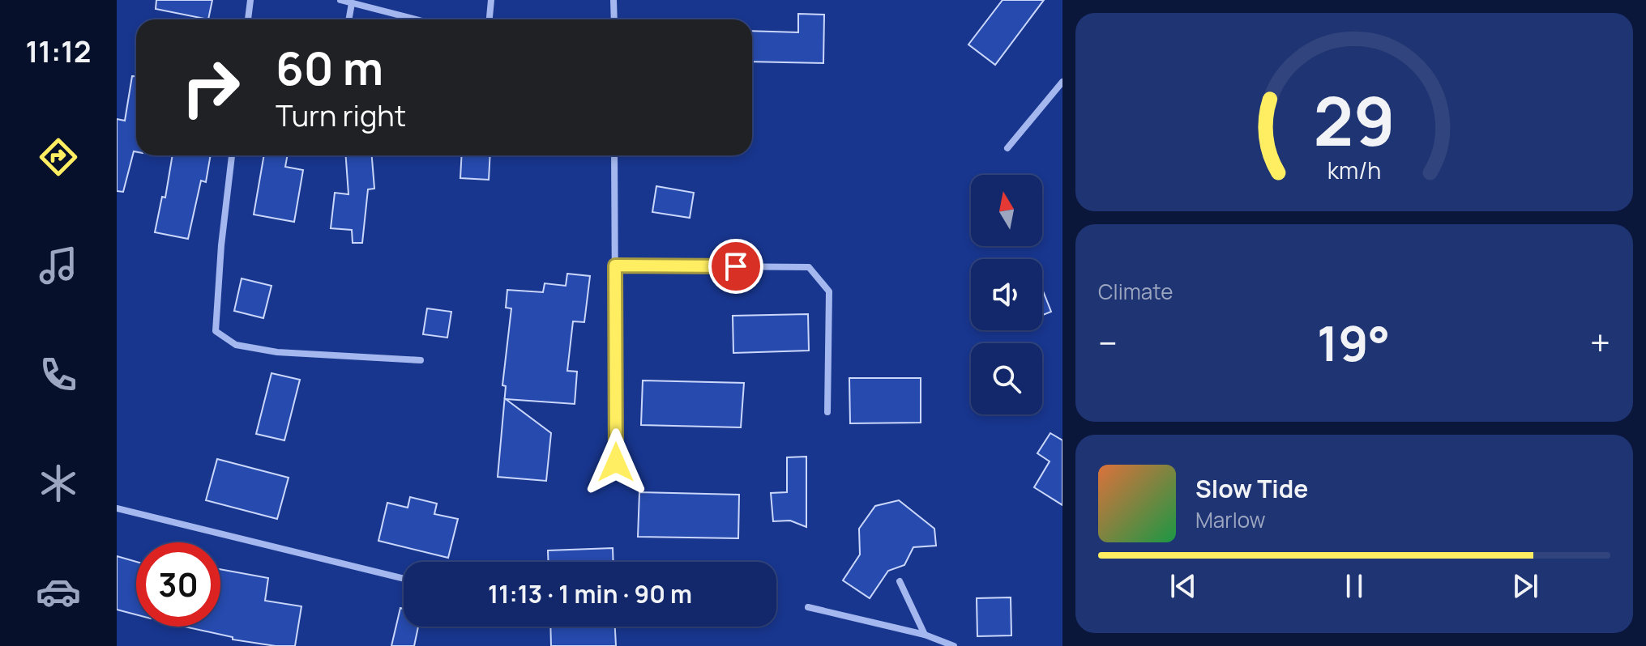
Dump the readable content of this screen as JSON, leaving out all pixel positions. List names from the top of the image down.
{
  "north": "top",
  "page": {
    "tabs": "11:12",
    "turn": ["60 m", "Turn right"],
    "tile": "Climate",
    "heat": ["−", "19°", "+"],
    "song": ["Slow Tide", "Marlow"],
    "limit": "30",
    "trip": "11:13 · 1 min · 90 m",
    "gauge": ["29", "km/h"]
  }
}
